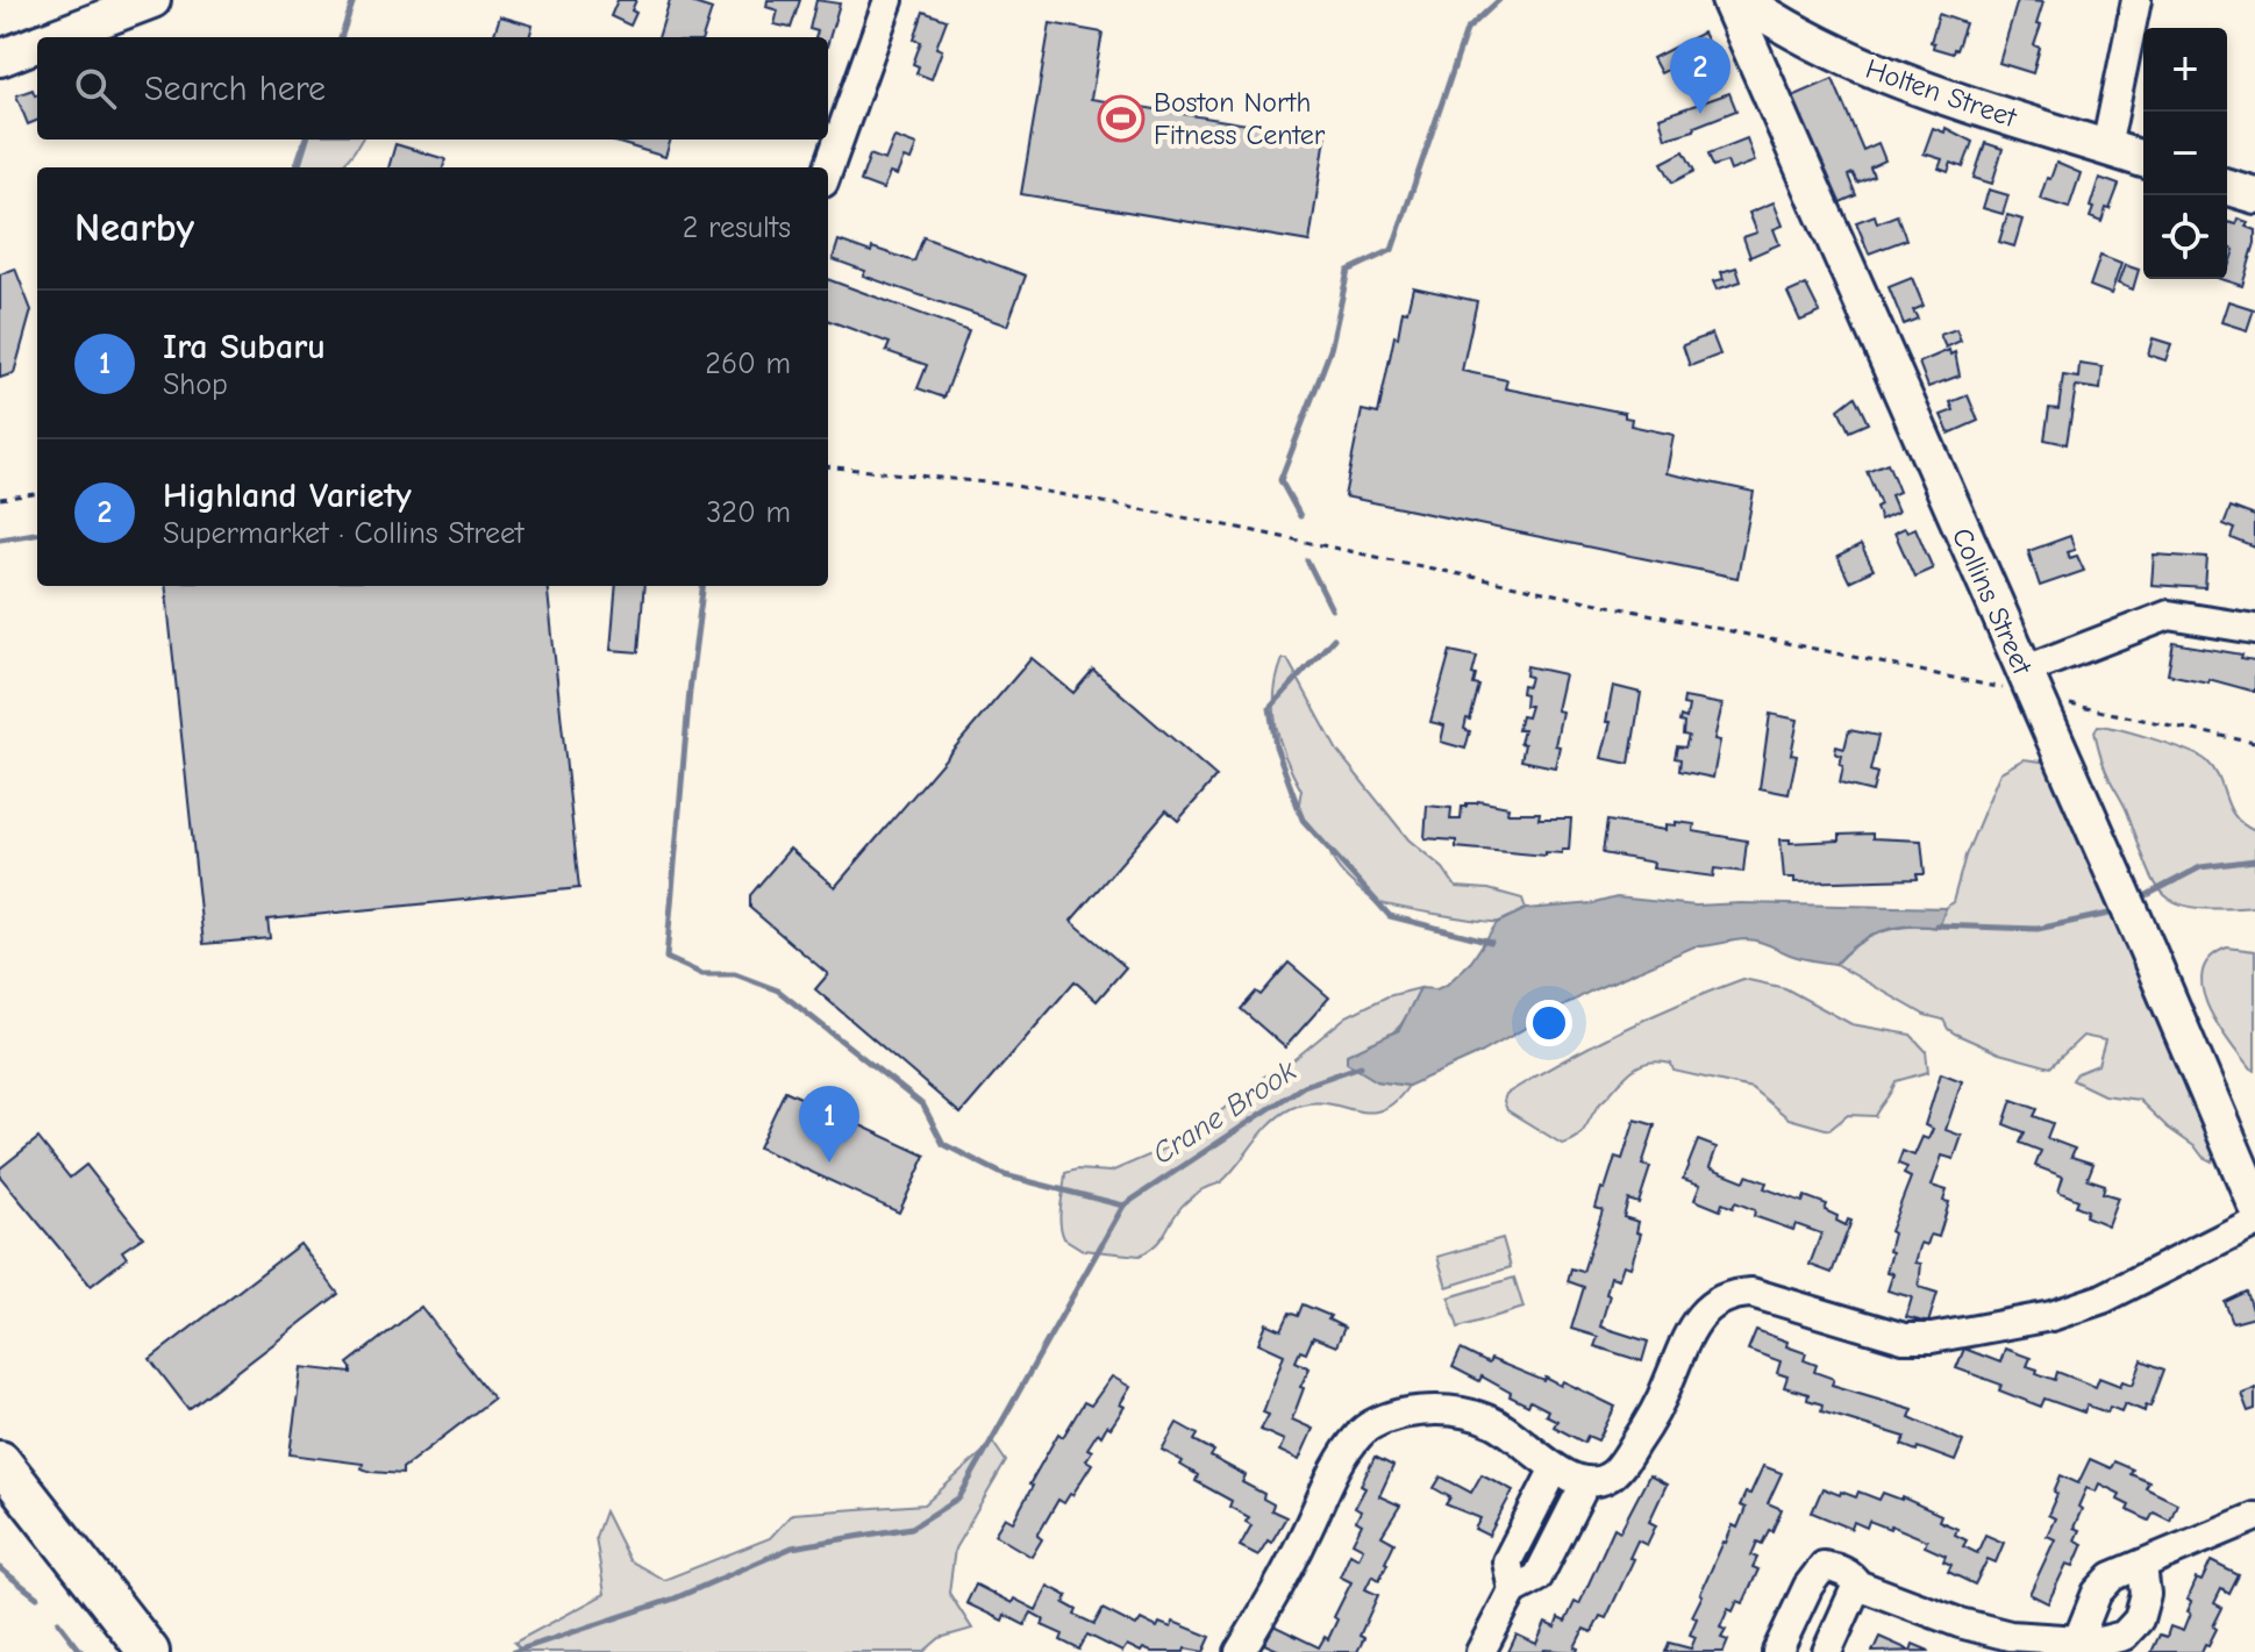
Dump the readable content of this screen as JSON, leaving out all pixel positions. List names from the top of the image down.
{
  "streets": {
    "main road": ["Holten Street", "Collins Street"]
  },
  "water": ["Crane Brook"],
  "places": {
    "sports": ["Boston North Fitness Center"]
  },
  "page": {
    "map_buttons": ["+", "−"],
    "pins": ["2", "1"],
    "search": "Search here",
    "heading": ["Nearby", "2 results"],
    "list": [
      {
        "mark": "1",
        "name": "Ira Subaru",
        "note": "Shop",
        "value": "260 m"
      },
      {
        "mark": "2",
        "name": "Highland Variety",
        "note": "Supermarket · Collins Street",
        "value": "320 m"
      }
    ]
  }
}
